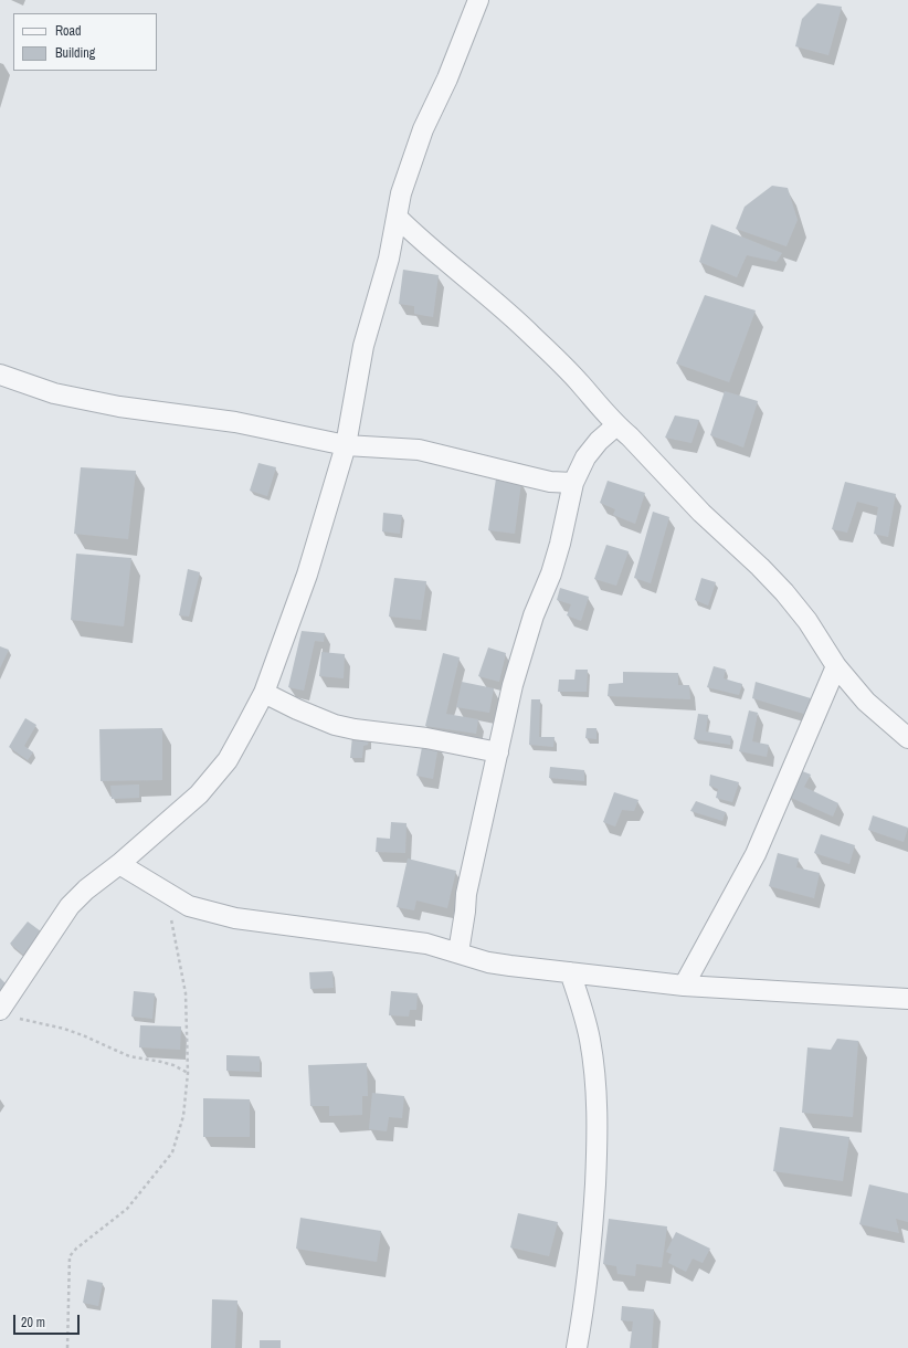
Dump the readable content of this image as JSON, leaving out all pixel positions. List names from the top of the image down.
{
  "legend": ["Road", "Building"],
  "scale_bar": "20 m"
}
